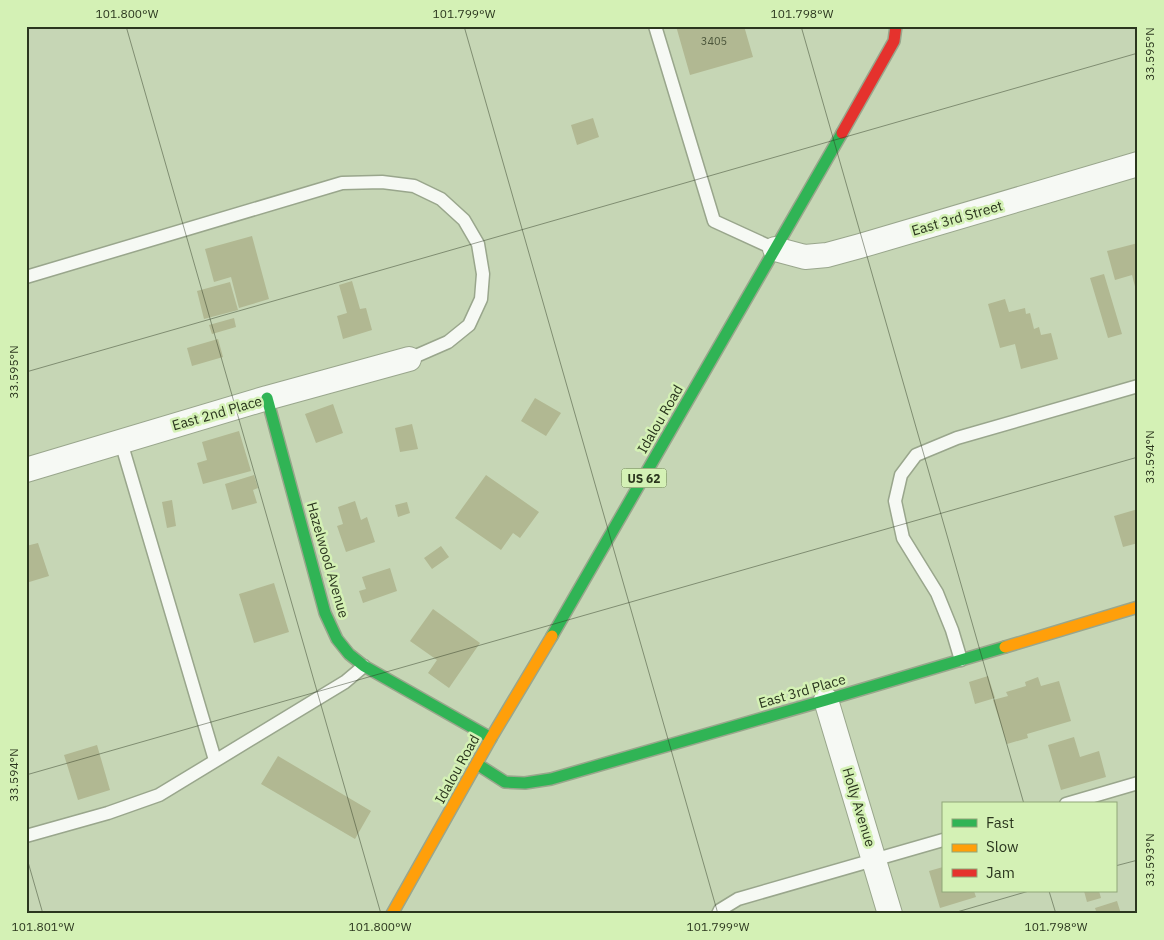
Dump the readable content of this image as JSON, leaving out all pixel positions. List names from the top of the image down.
{
  "streets": {
    "street": [
      "East 3rd Street",
      "East 2nd Place",
      "Idalou Road",
      "US 62",
      "Hazelwood Avenue",
      "East 3rd Place",
      "Holly Avenue"
    ]
  },
  "crossings": [
    ["East 3rd Street", "Idalou Road"],
    ["East 2nd Place", "Hazelwood Avenue"],
    ["Idalou Road", "Hazelwood Avenue"],
    ["Idalou Road", "East 3rd Place"],
    ["East 3rd Place", "Holly Avenue"]
  ],
  "house_numbers": ["3405"],
  "legend": ["Fast", "Slow", "Jam"],
  "coordinates": [
    "101.800°W",
    "101.799°W",
    "101.798°W",
    "33.595°N",
    "33.594°N",
    "33.593°N",
    "101.801°W"
  ]
}
